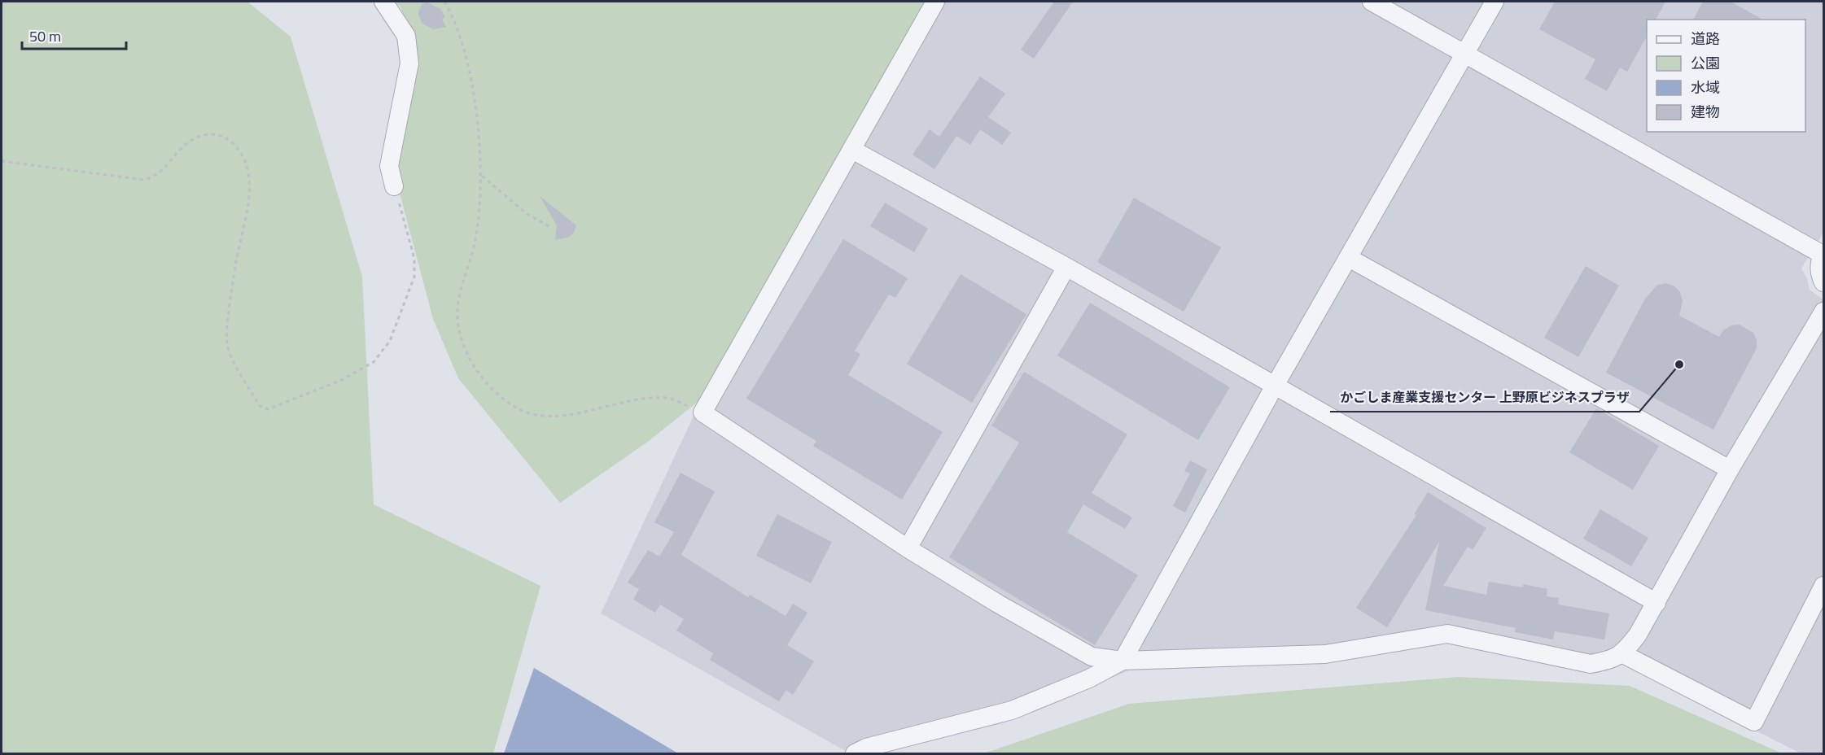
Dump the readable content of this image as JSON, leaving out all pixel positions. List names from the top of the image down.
{
  "places": ["かごしま産業支援センター 上野原ビジネスプラザ"],
  "legend": [
    "道路",
    "公園",
    "水域",
    "建物"
  ],
  "scale_bar": "50 m"
}
